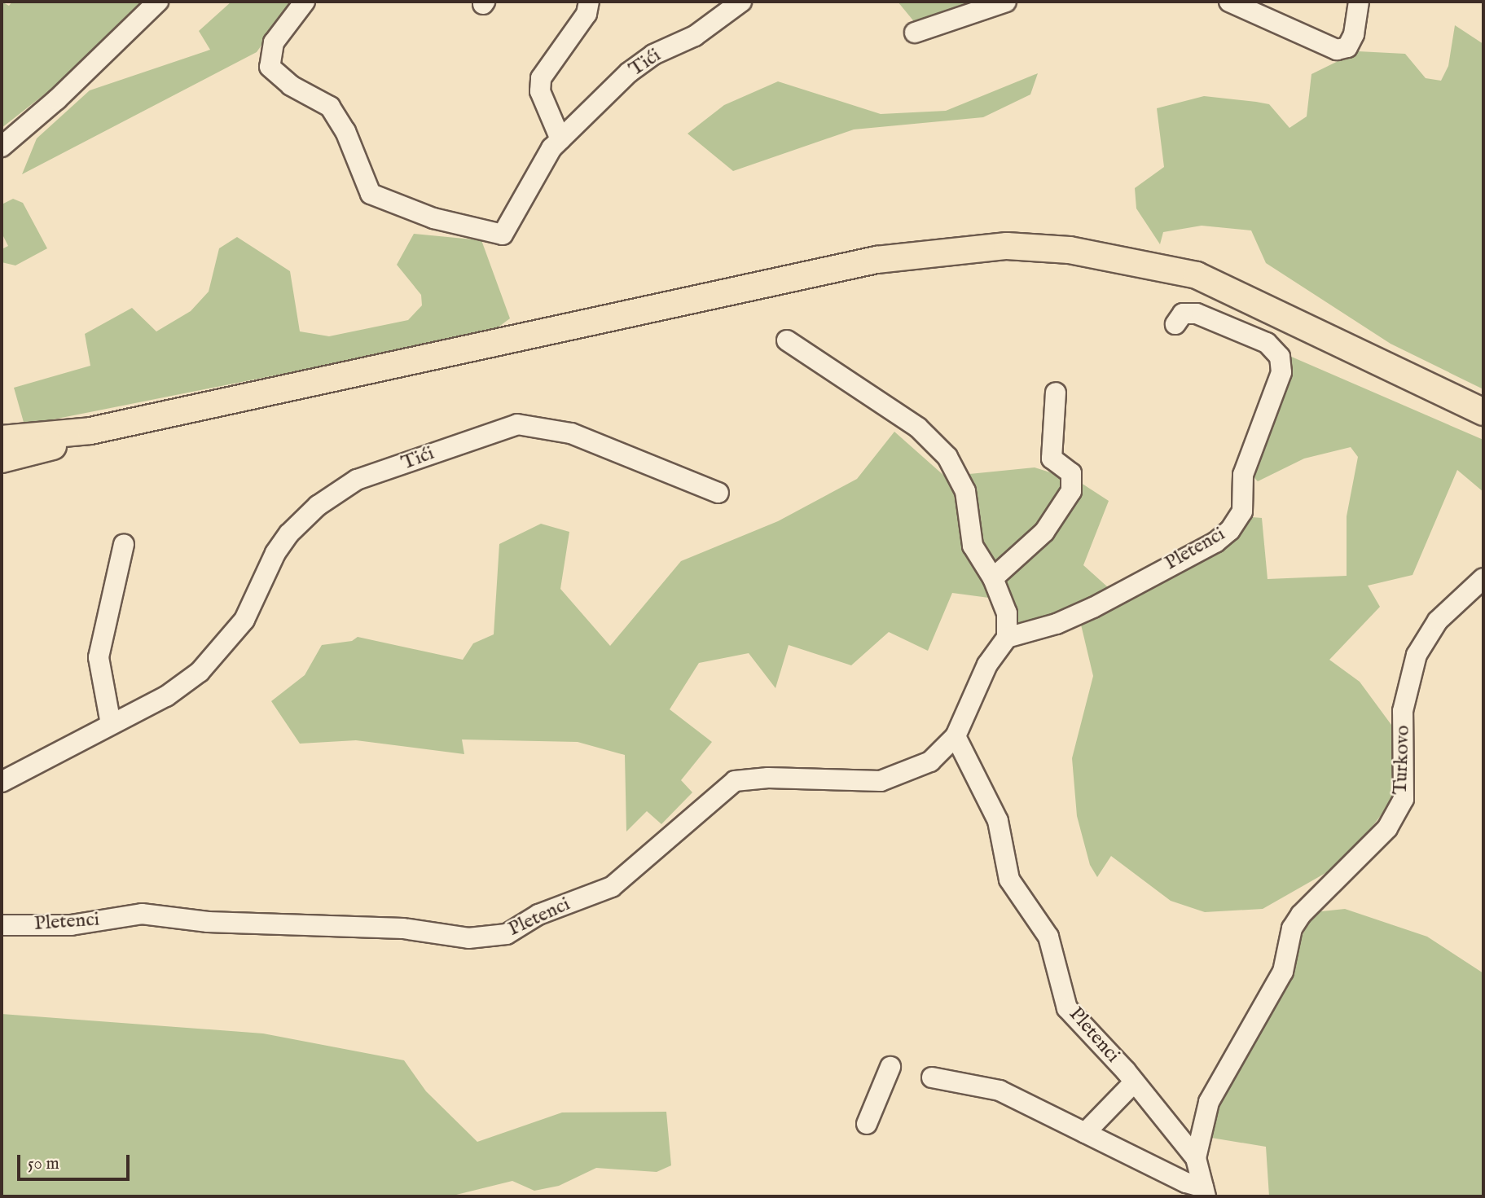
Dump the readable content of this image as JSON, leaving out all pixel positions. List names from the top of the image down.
{
  "streets": {
    "street": ["Tići", "Pletenci", "Turkovo"]
  },
  "crossings": [
    ["Pletenci", "Turkovo"]
  ],
  "scale_bar": "50 m"
}
